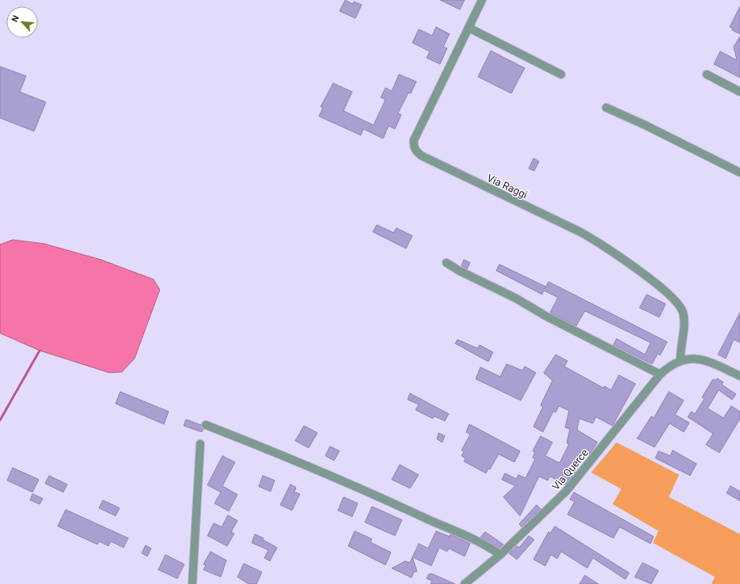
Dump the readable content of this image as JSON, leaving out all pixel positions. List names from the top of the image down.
{
  "streets": {
    "street": ["Via Raggi", "Via Querce"]
  },
  "crossings": [
    ["Via Raggi", "Via Querce"]
  ],
  "north": "top left"
}
